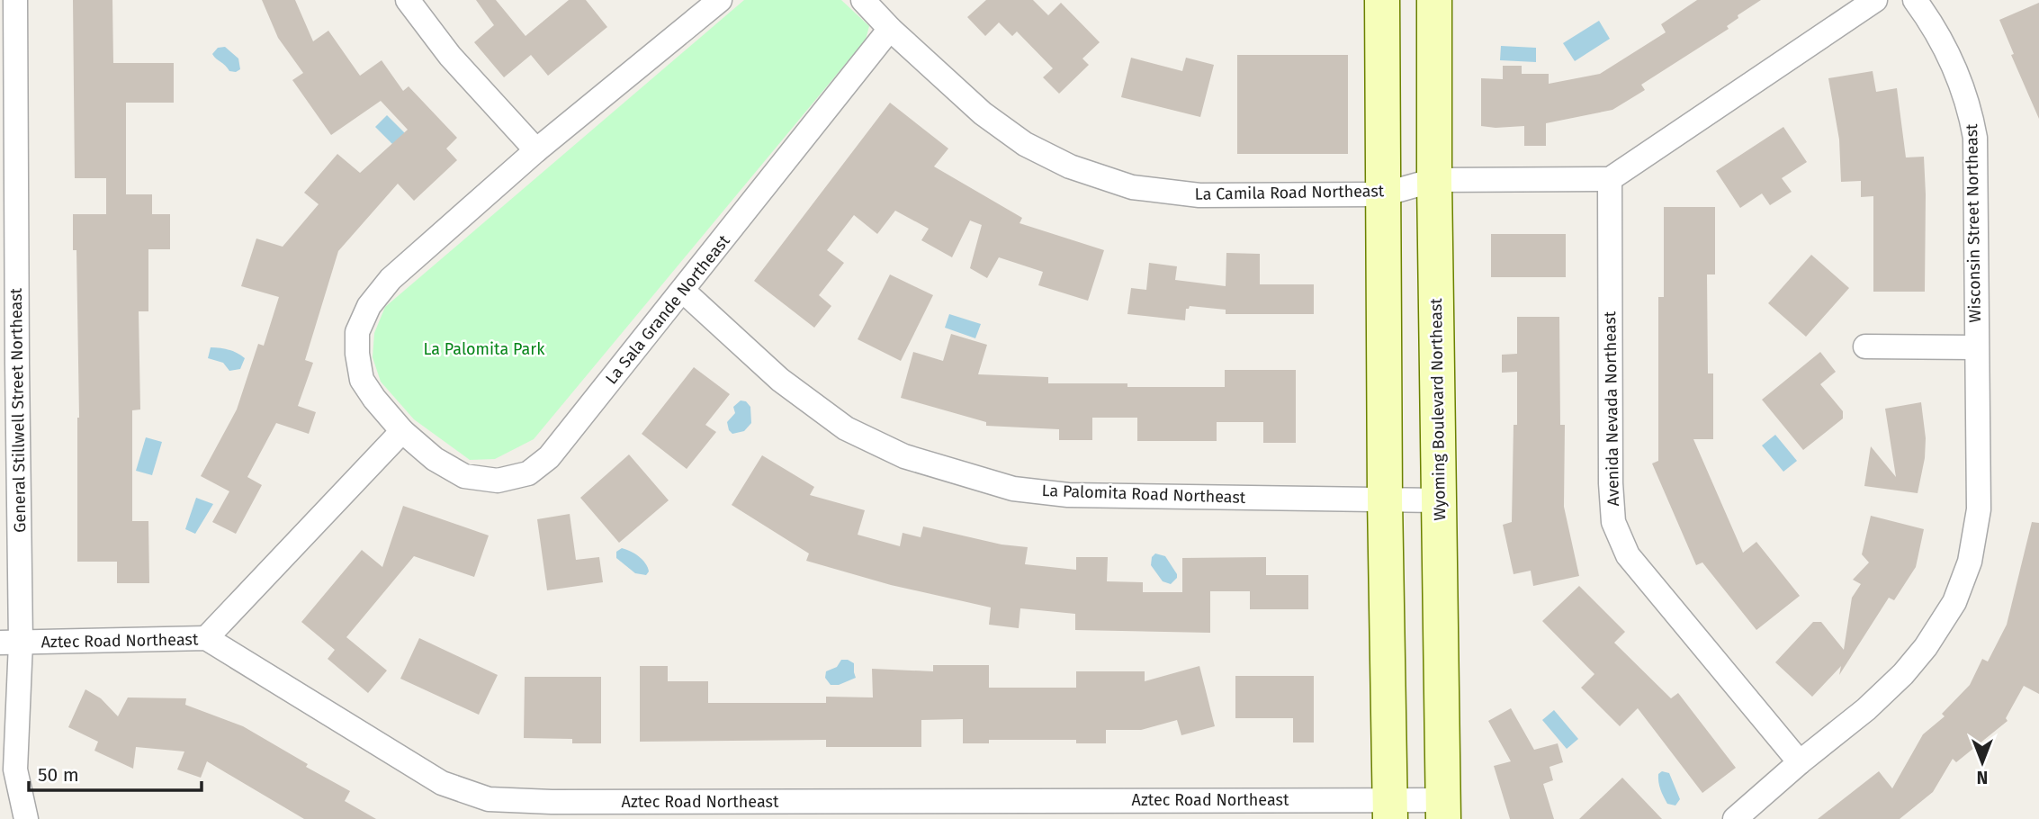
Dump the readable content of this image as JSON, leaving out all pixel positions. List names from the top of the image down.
{
  "streets": {
    "main road": ["Wyoming Boulevard Northeast"],
    "street": [
      "La Camila Road Northeast",
      "Wisconsin Street Northeast",
      "La Sala Grande Northeast",
      "Avenida Nevada Northeast",
      "General Stillwell Street Northeast",
      "La Palomita Road Northeast",
      "Aztec Road Northeast"
    ]
  },
  "crossings": [
    ["La Camila Road Northeast", "La Sala Grande Northeast"],
    ["La Camila Road Northeast", "Avenida Nevada Northeast"],
    ["La Camila Road Northeast", "Wyoming Boulevard Northeast"],
    ["Wisconsin Street Northeast", "Avenida Nevada Northeast"],
    ["La Sala Grande Northeast", "La Palomita Road Northeast"],
    ["Wyoming Boulevard Northeast", "La Palomita Road Northeast"],
    ["Wyoming Boulevard Northeast", "Aztec Road Northeast"],
    ["General Stillwell Street Northeast", "Aztec Road Northeast"]
  ],
  "parks": ["La Palomita Park"],
  "scale_bar": "50 m",
  "north": "bottom"
}
